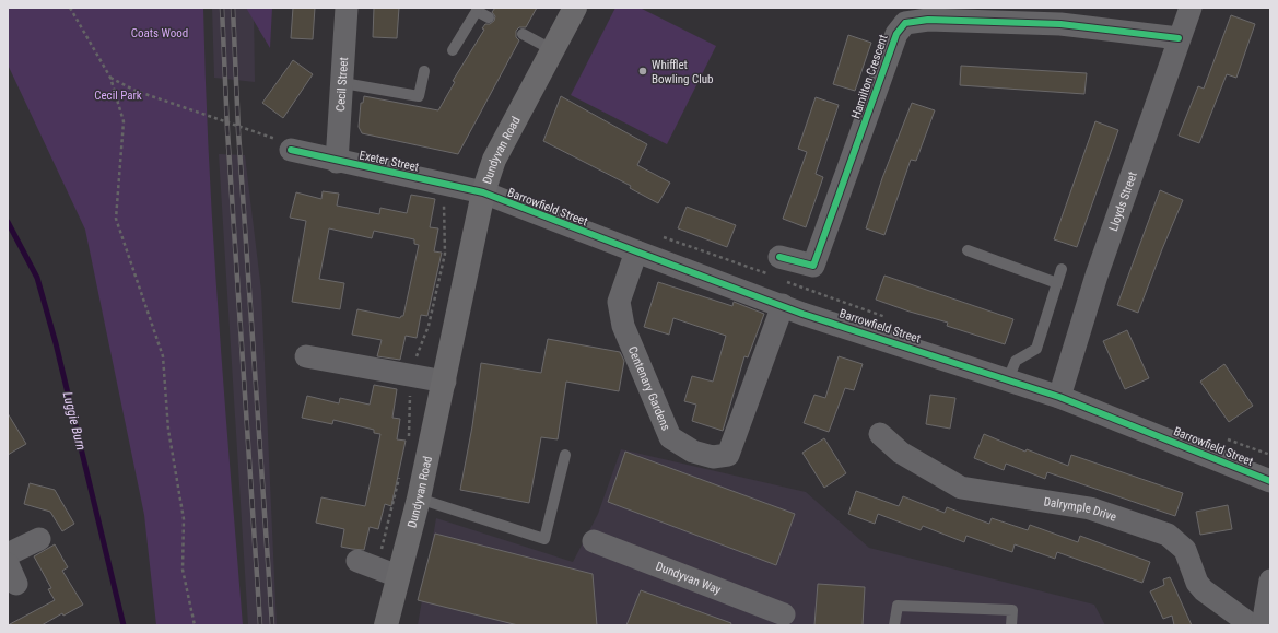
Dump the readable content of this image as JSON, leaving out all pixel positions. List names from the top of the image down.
{
  "streets": {
    "main road": ["Dundyvan Road"],
    "street": [
      "Hamilton Crescent",
      "Cecil Street",
      "Exeter Street",
      "Lloyds Street",
      "Barrowfield Street",
      "Centenary Gardens",
      "Dalrymple Drive",
      "Dundyvan Way"
    ]
  },
  "crossings": [
    ["Hamilton Crescent", "Lloyds Street"],
    ["Cecil Street", "Exeter Street"],
    ["Dundyvan Road", "Exeter Street"],
    ["Dundyvan Road", "Barrowfield Street"],
    ["Exeter Street", "Barrowfield Street"],
    ["Lloyds Street", "Barrowfield Street"],
    ["Barrowfield Street", "Centenary Gardens"]
  ],
  "water": ["Luggie Burn"],
  "parks": ["Coats Wood", "Cecil Park"],
  "places": ["Whifflet Bowling Club"]
}
